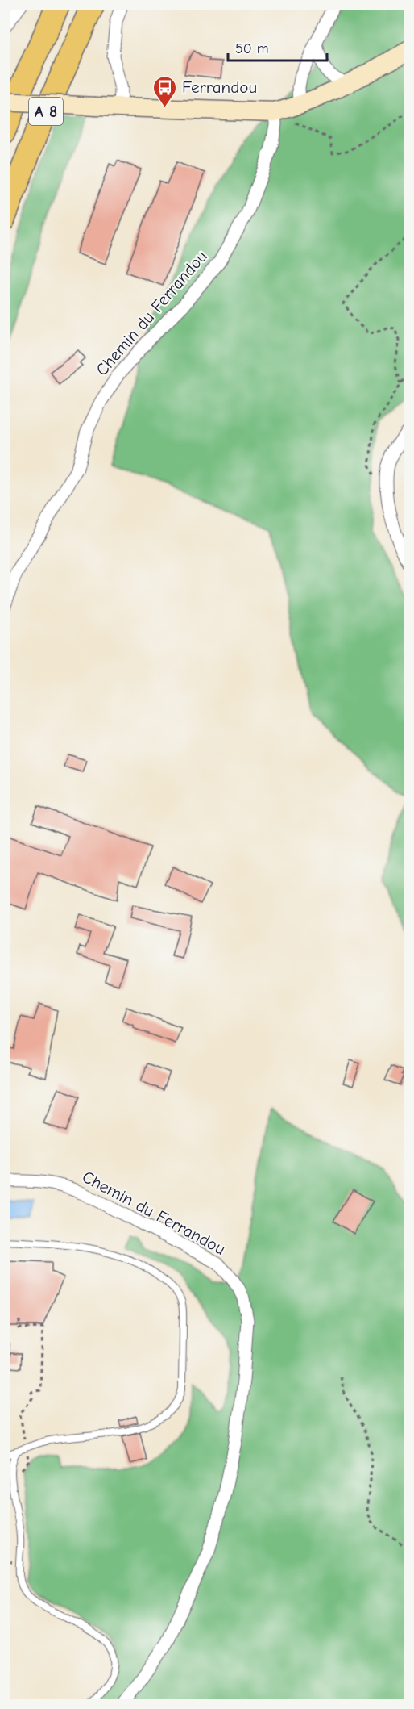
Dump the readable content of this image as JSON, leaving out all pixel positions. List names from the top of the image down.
{
  "streets": {
    "highway": ["A 8"],
    "street": ["Chemin du Ferrandou"]
  },
  "places": {
    "bus stop": ["Ferrandou"]
  },
  "scale_bar": "50 m"
}
